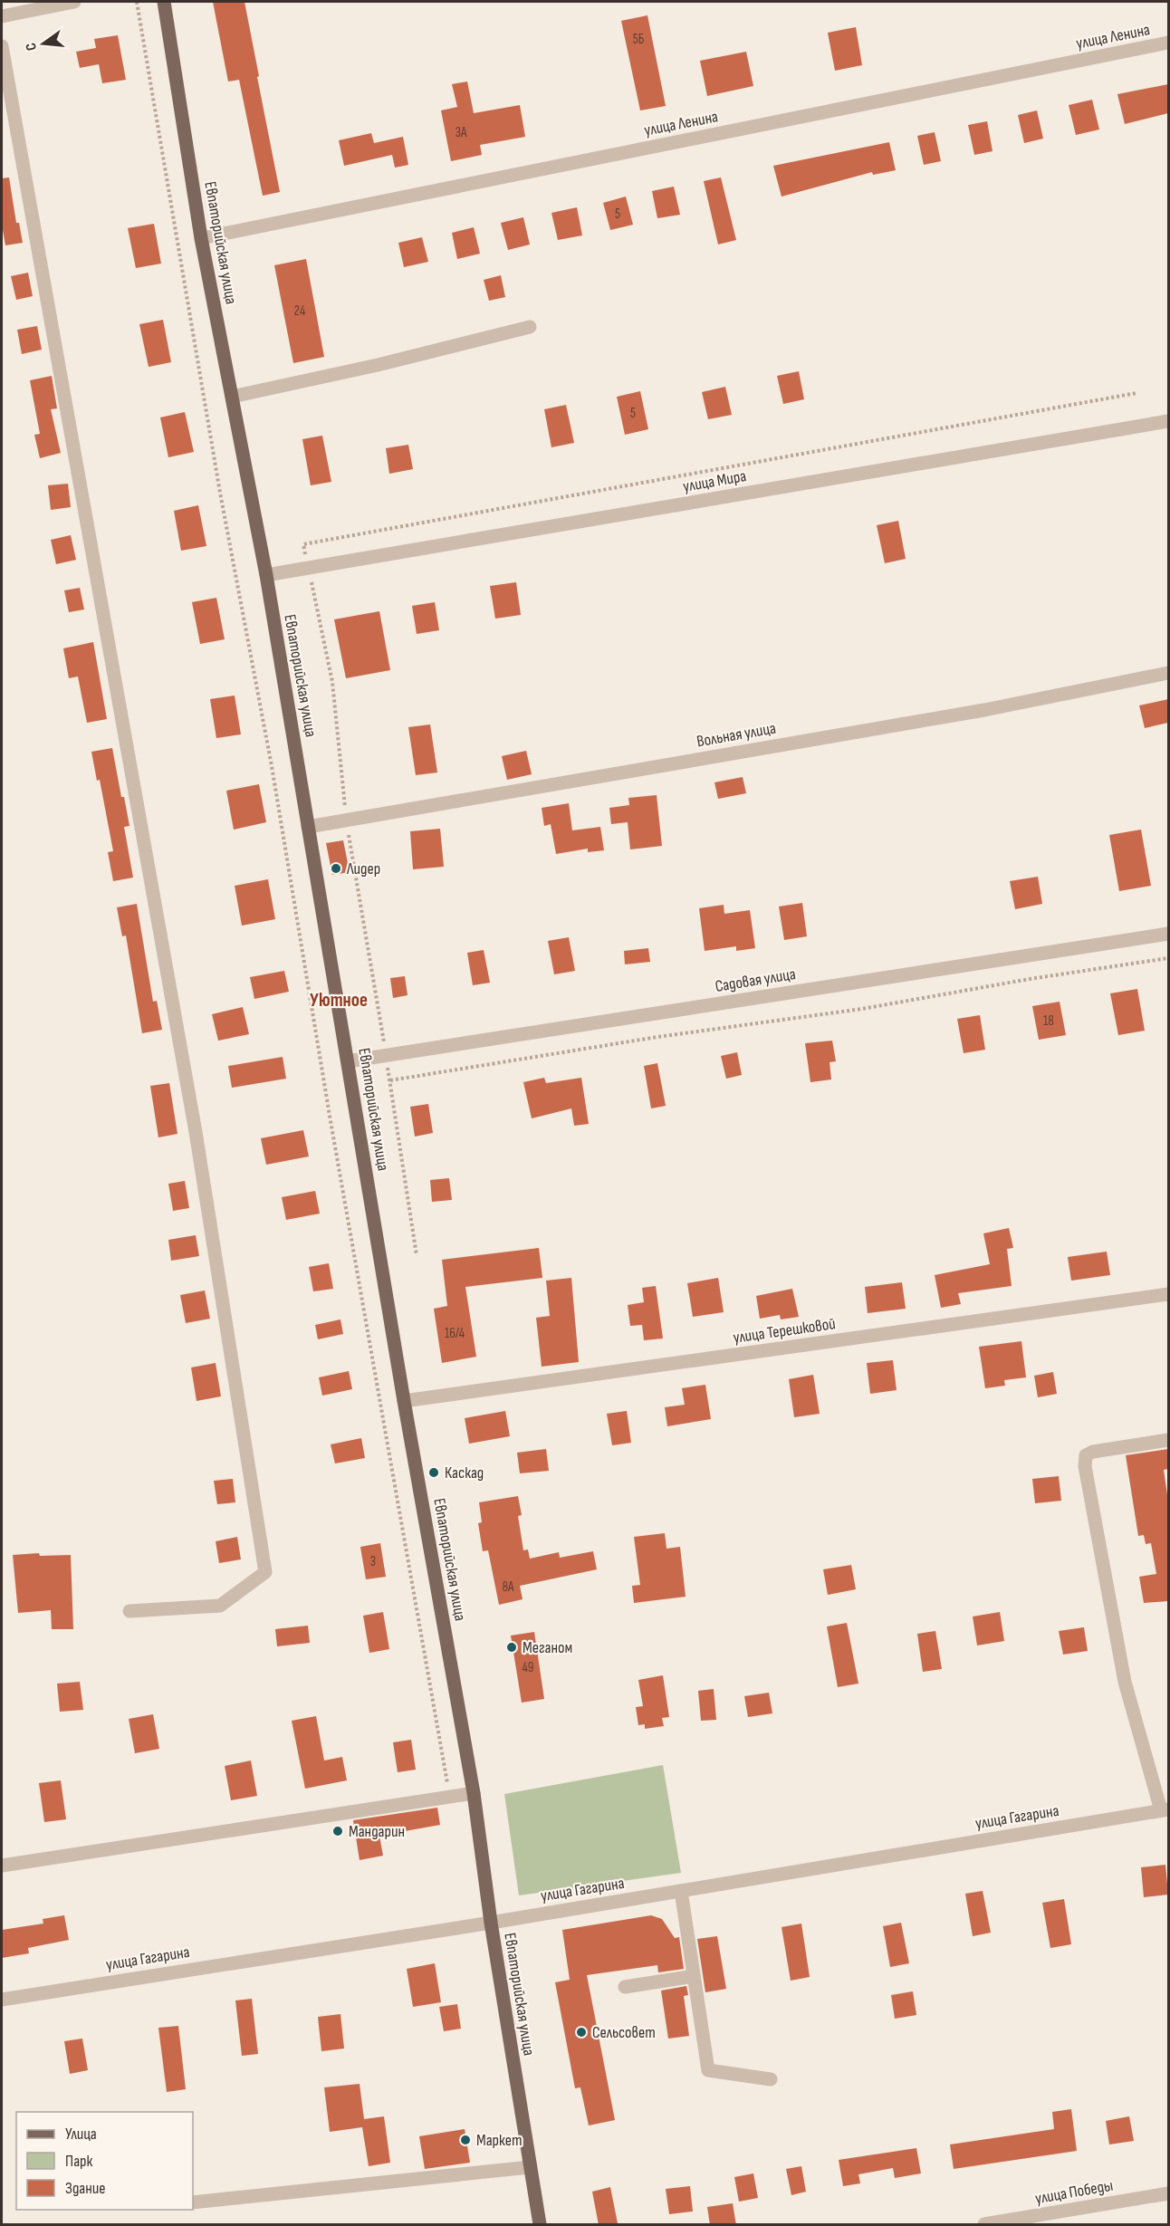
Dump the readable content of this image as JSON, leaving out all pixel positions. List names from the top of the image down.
{
  "streets": {
    "main road": ["Евпаторийская улица"],
    "street": [
      "улица Ленина",
      "улица Мира",
      "Вольная улица",
      "Садовая улица",
      "улица Терешковой",
      "улица Гагарина",
      "улица Победы"
    ]
  },
  "crossings": [
    ["улица Ленина", "Евпаторийская улица"],
    ["Евпаторийская улица", "улица Мира"],
    ["Евпаторийская улица", "Вольная улица"],
    ["Евпаторийская улица", "Садовая улица"],
    ["Евпаторийская улица", "улица Терешковой"],
    ["Евпаторийская улица", "улица Гагарина"]
  ],
  "districts": ["Уютное"],
  "places": [
    "Лидер",
    "Каскад",
    "Меганом",
    "Мандарин",
    "Сельсовет",
    "Маркет"
  ],
  "house_numbers": [
    "5Б",
    "3А",
    "5",
    "24",
    "5",
    "18",
    "16/4",
    "3",
    "8А",
    "49"
  ],
  "legend": ["Улица", "Парк", "Здание"],
  "north": "left"
}
